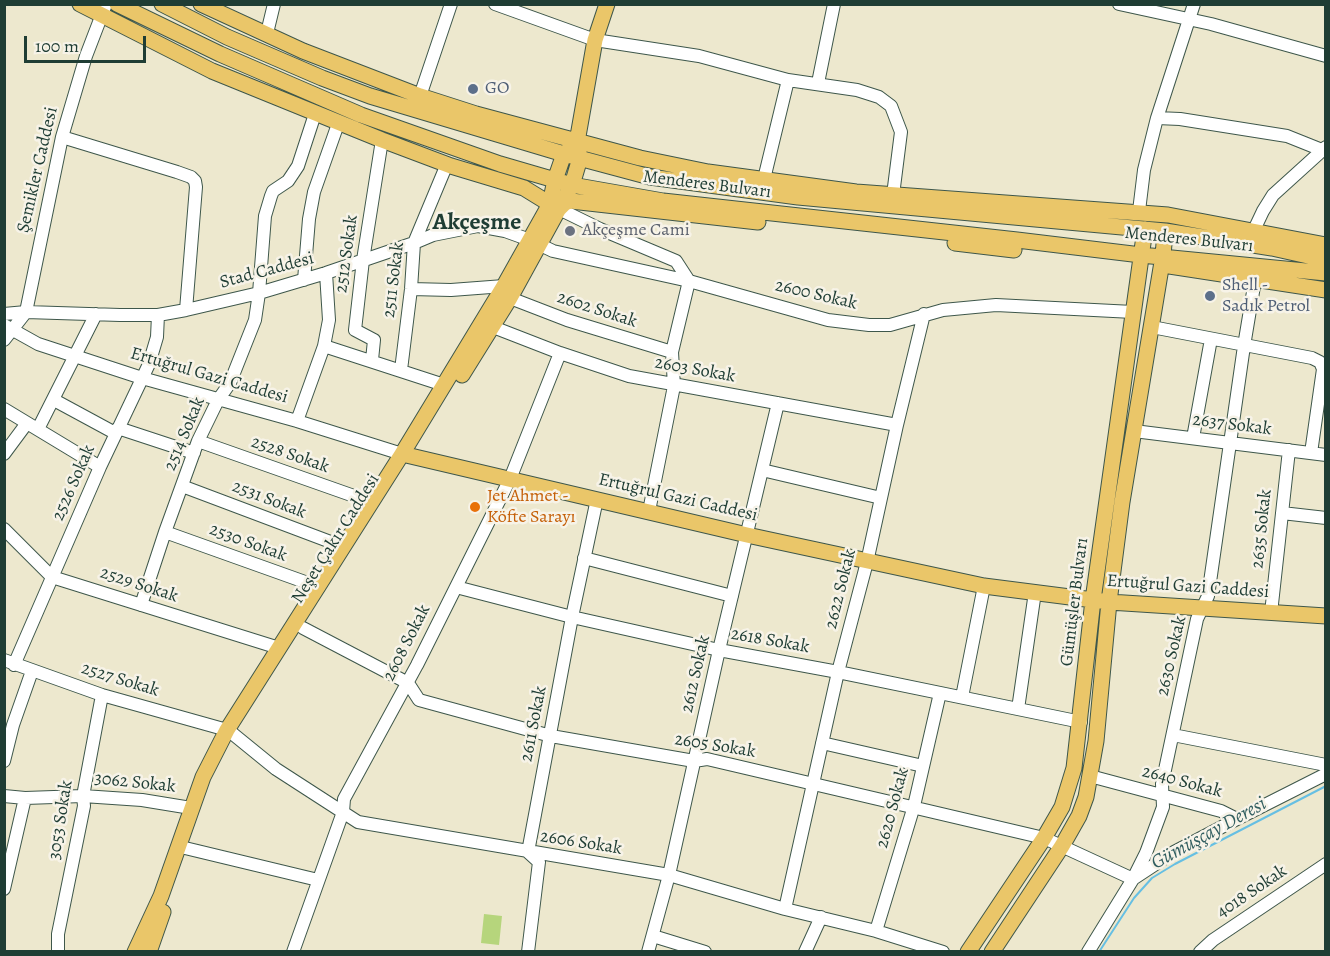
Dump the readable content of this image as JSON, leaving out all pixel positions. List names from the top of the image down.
{
  "streets": {
    "main road": [
      "Menderes Bulvarı",
      "Ertuğrul Gazi Caddesi",
      "Neşet Çakır Caddesi",
      "Gümüşler Bulvarı"
    ],
    "street": [
      "Şemikler Caddesi",
      "2512 Sokak",
      "Stad Caddesi",
      "2511 Sokak",
      "2600 Sokak",
      "2602 Sokak",
      "2603 Sokak",
      "2637 Sokak",
      "2514 Sokak",
      "2528 Sokak",
      "2526 Sokak",
      "2531 Sokak",
      "2635 Sokak",
      "2530 Sokak",
      "2529 Sokak",
      "2622 Sokak",
      "2618 Sokak",
      "2608 Sokak",
      "2630 Sokak",
      "2612 Sokak",
      "2527 Sokak",
      "2611 Sokak",
      "2605 Sokak",
      "2640 Sokak",
      "3062 Sokak",
      "2620 Sokak",
      "3053 Sokak",
      "2606 Sokak",
      "4018 Sokak"
    ]
  },
  "crossings": [
    ["Şemikler Caddesi", "Stad Caddesi"],
    ["Şemikler Caddesi", "Ertuğrul Gazi Caddesi"],
    ["Menderes Bulvarı", "Neşet Çakır Caddesi"],
    ["Menderes Bulvarı", "Gümüşler Bulvarı"],
    ["2512 Sokak", "Stad Caddesi"],
    ["Stad Caddesi", "2511 Sokak"],
    ["Stad Caddesi", "2600 Sokak"],
    ["Stad Caddesi", "2514 Sokak"],
    ["Stad Caddesi", "2526 Sokak"],
    ["Stad Caddesi", "Neşet Çakır Caddesi"],
    ["2600 Sokak", "Neşet Çakır Caddesi"],
    ["2600 Sokak", "2622 Sokak"],
    ["2600 Sokak", "Gümüşler Bulvarı"],
    ["2602 Sokak", "Neşet Çakır Caddesi"],
    ["2603 Sokak", "Neşet Çakır Caddesi"],
    ["2603 Sokak", "2622 Sokak"],
    ["2603 Sokak", "2608 Sokak"],
    ["2603 Sokak", "2612 Sokak"],
    ["Ertuğrul Gazi Caddesi", "2514 Sokak"],
    ["Ertuğrul Gazi Caddesi", "2526 Sokak"],
    ["Ertuğrul Gazi Caddesi", "2635 Sokak"],
    ["Ertuğrul Gazi Caddesi", "Neşet Çakır Caddesi"],
    ["Ertuğrul Gazi Caddesi", "2622 Sokak"],
    ["Ertuğrul Gazi Caddesi", "Gümüşler Bulvarı"],
    ["Ertuğrul Gazi Caddesi", "2608 Sokak"],
    ["Ertuğrul Gazi Caddesi", "2630 Sokak"],
    ["Ertuğrul Gazi Caddesi", "2612 Sokak"],
    ["Ertuğrul Gazi Caddesi", "2611 Sokak"],
    ["2637 Sokak", "2635 Sokak"],
    ["2637 Sokak", "Gümüşler Bulvarı"],
    ["2637 Sokak", "2630 Sokak"],
    ["2514 Sokak", "2528 Sokak"],
    ["2514 Sokak", "2531 Sokak"],
    ["2514 Sokak", "2530 Sokak"],
    ["2514 Sokak", "2529 Sokak"],
    ["2528 Sokak", "2526 Sokak"],
    ["2528 Sokak", "Neşet Çakır Caddesi"],
    ["2526 Sokak", "2529 Sokak"],
    ["2526 Sokak", "2527 Sokak"],
    ["2531 Sokak", "Neşet Çakır Caddesi"],
    ["Neşet Çakır Caddesi", "2530 Sokak"],
    ["Neşet Çakır Caddesi", "2529 Sokak"],
    ["Neşet Çakır Caddesi", "2527 Sokak"],
    ["Neşet Çakır Caddesi", "2605 Sokak"],
    ["Neşet Çakır Caddesi", "3062 Sokak"],
    ["Neşet Çakır Caddesi", "2606 Sokak"],
    ["2622 Sokak", "2618 Sokak"],
    ["2622 Sokak", "2605 Sokak"],
    ["2622 Sokak", "2606 Sokak"],
    ["Gümüşler Bulvarı", "2618 Sokak"],
    ["Gümüşler Bulvarı", "2605 Sokak"],
    ["Gümüşler Bulvarı", "2640 Sokak"],
    ["2618 Sokak", "2608 Sokak"],
    ["2618 Sokak", "2612 Sokak"],
    ["2618 Sokak", "2611 Sokak"],
    ["2618 Sokak", "2620 Sokak"],
    ["2608 Sokak", "2605 Sokak"],
    ["2608 Sokak", "2606 Sokak"],
    ["2630 Sokak", "2605 Sokak"],
    ["2630 Sokak", "2640 Sokak"],
    ["2612 Sokak", "2605 Sokak"],
    ["2612 Sokak", "2606 Sokak"],
    ["2527 Sokak", "3053 Sokak"],
    ["2527 Sokak", "2606 Sokak"],
    ["2611 Sokak", "2605 Sokak"],
    ["2611 Sokak", "2606 Sokak"],
    ["2605 Sokak", "2620 Sokak"],
    ["3062 Sokak", "3053 Sokak"],
    ["2620 Sokak", "2606 Sokak"]
  ],
  "districts": ["Akçeşme"],
  "water": ["Gümüşçay Deresi"],
  "places": [
    "GO",
    "Akçeşme Cami",
    "Shell - Sadık Petrol",
    "Jet Ahmet - Köfte Sarayı"
  ],
  "scale_bar": "100 m"
}
